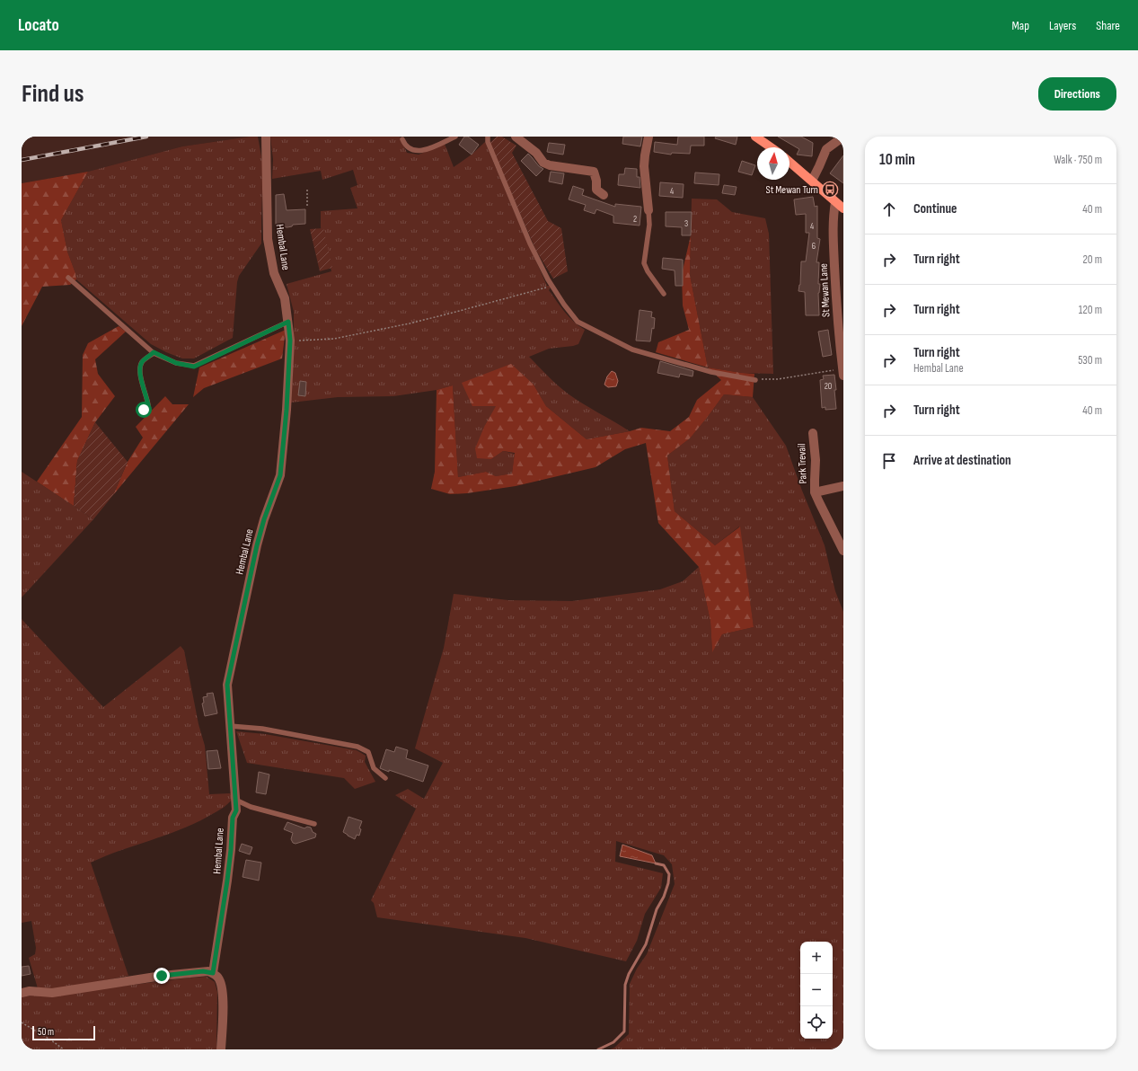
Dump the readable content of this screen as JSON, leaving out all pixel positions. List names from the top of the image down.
{
  "streets": {
    "street": ["Hembal Lane", "St Mewan Lane", "Park Trevail"]
  },
  "places": {
    "bus stop": ["St Mewan Turn"]
  },
  "house_numbers": [
    "4",
    "2",
    "3",
    "4",
    "6",
    "20"
  ],
  "scale_bar": "50 m",
  "north": "top",
  "page": {
    "header": "Locato",
    "nav": ["Map", "Layers", "Share"],
    "buttons": "Directions",
    "title": "Find us",
    "heading": ["10 min", "Walk · 750 m"],
    "list": [
      ["Continue", "40 m"],
      ["Turn right", "20 m"],
      ["Turn right", "120 m"],
      ["Turn right", "Hembal Lane", "530 m"],
      ["Turn right", "40 m"],
      "Arrive at destination"
    ],
    "map_buttons": ["+", "−"],
    "scale": "50 m"
  }
}
